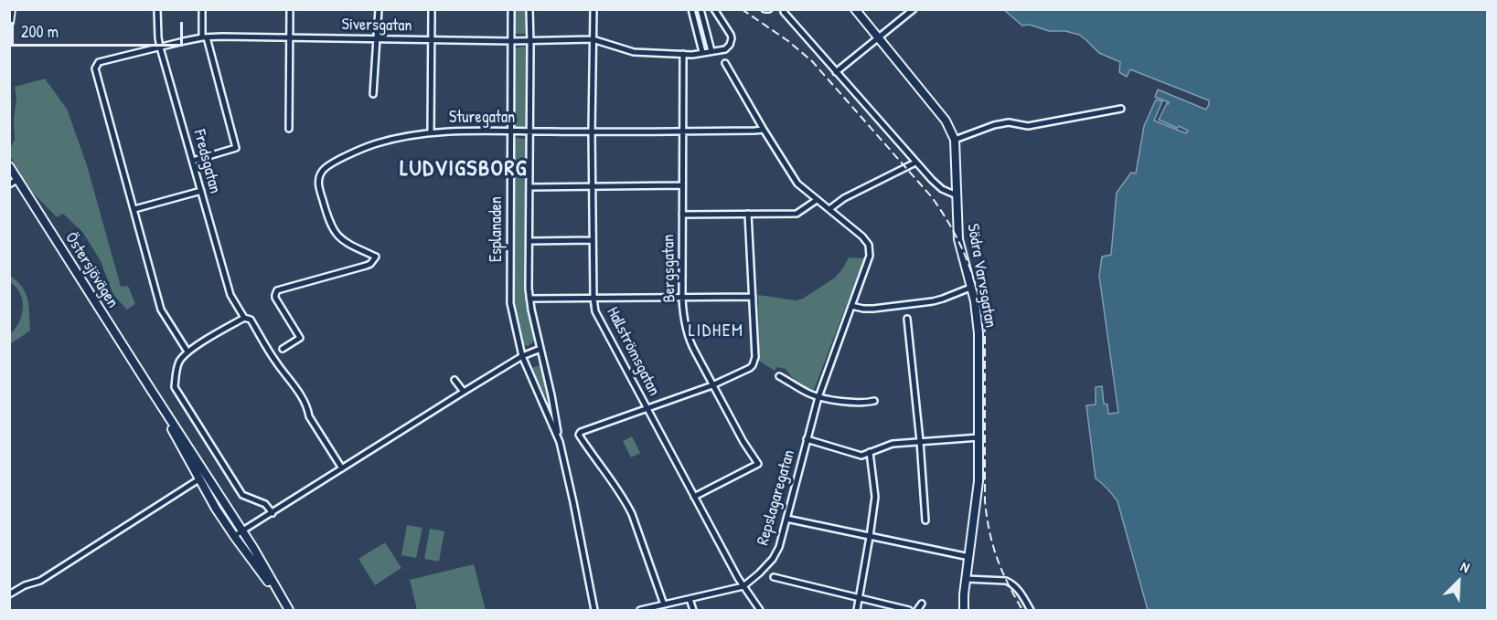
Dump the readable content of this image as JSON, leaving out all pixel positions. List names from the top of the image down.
{
  "streets": {
    "main road": ["Östersjövägen", "Södra Varvsgatan"],
    "street": [
      "Siversgatan",
      "Sturegatan",
      "Fredsgatan",
      "Esplanaden",
      "Bergsgatan",
      "Hallströmsgatan",
      "Repslagaregatan"
    ]
  },
  "crossings": [
    ["Siversgatan", "Fredsgatan"],
    ["Siversgatan", "Esplanaden"],
    ["Siversgatan", "Bergsgatan"],
    ["Siversgatan", "Hallströmsgatan"],
    ["Sturegatan", "Esplanaden"],
    ["Sturegatan", "Bergsgatan"],
    ["Sturegatan", "Hallströmsgatan"],
    ["Bergsgatan", "Hallströmsgatan"],
    ["Hallströmsgatan", "Repslagaregatan"]
  ],
  "districts": ["LUDVIGSBORG", "LIDHEM"],
  "scale_bar": "200 m",
  "north": "top right"
}
